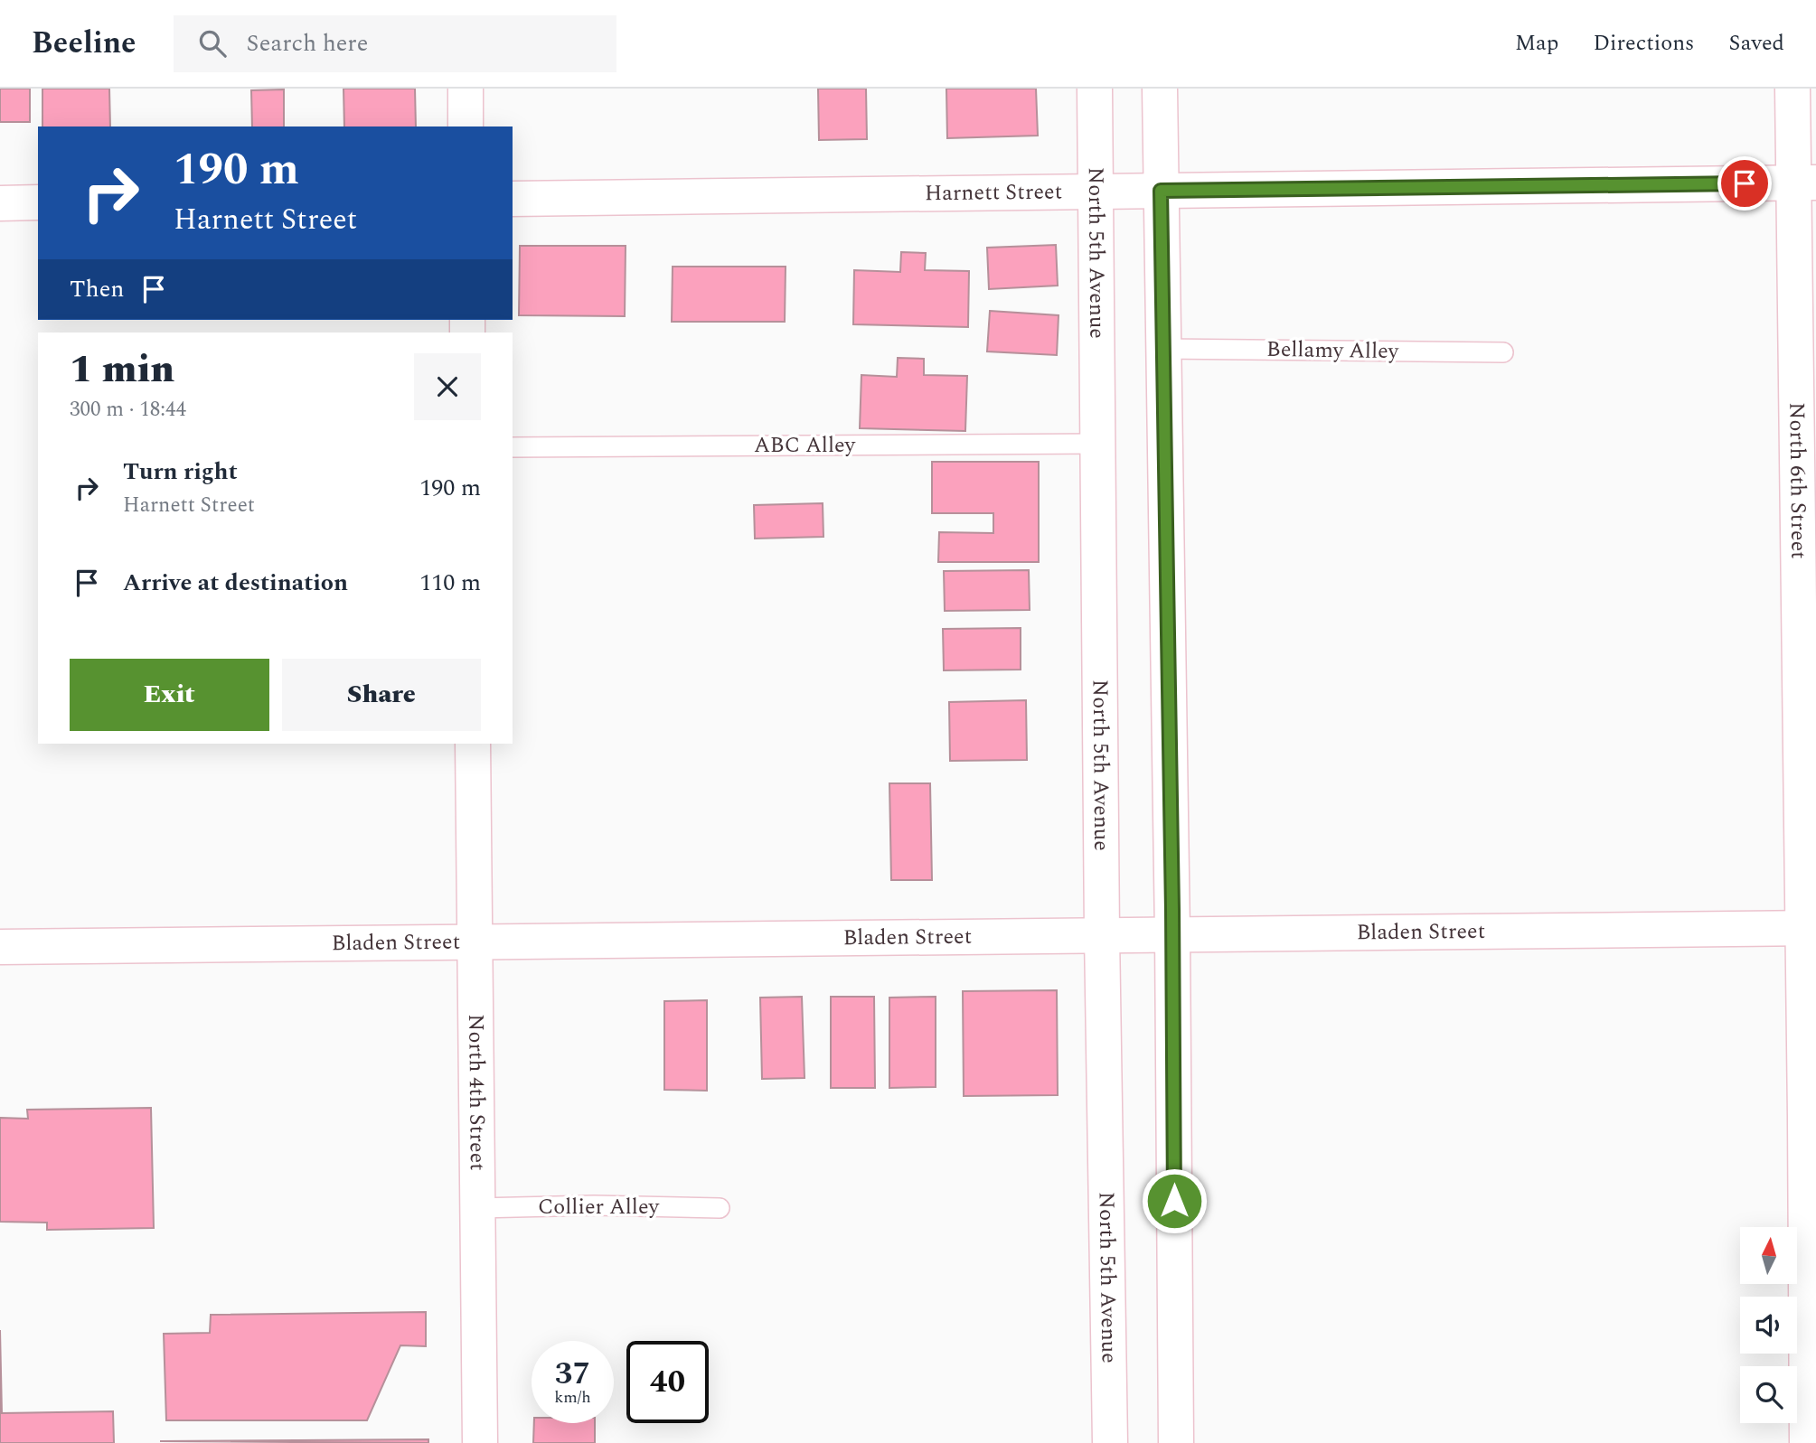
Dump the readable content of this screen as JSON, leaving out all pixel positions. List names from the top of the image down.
{
  "streets": {
    "street": [
      "Harnett Street",
      "North 5th Avenue",
      "North 6th Street",
      "Bladen Street",
      "North 4th Street"
    ],
    "lane": ["Bellamy Alley", "ABC Alley", "Collier Alley"]
  },
  "crossings": [
    ["Harnett Street", "North 5th Avenue"],
    ["Harnett Street", "North 6th Street"],
    ["North 5th Avenue", "ABC Alley"],
    ["North 5th Avenue", "Bladen Street"],
    ["North 6th Street", "Bladen Street"],
    ["Bladen Street", "North 4th Street"],
    ["North 4th Street", "Collier Alley"]
  ],
  "north": "top",
  "page": {
    "header": "Beeline",
    "search": "Search here",
    "nav": ["Map", "Directions", "Saved"],
    "turn": ["190 m", "Harnett Street"],
    "then": "Then",
    "heading": ["1 min", "300 m · 18:44"],
    "list": [
      {
        "name": "Turn right",
        "note": "Harnett Street",
        "value": "190 m"
      },
      {
        "name": "Arrive at destination",
        "value": "110 m"
      }
    ],
    "buttons": ["Exit", "Share"],
    "speed": "37 km/h",
    "limit": "40"
  }
}
